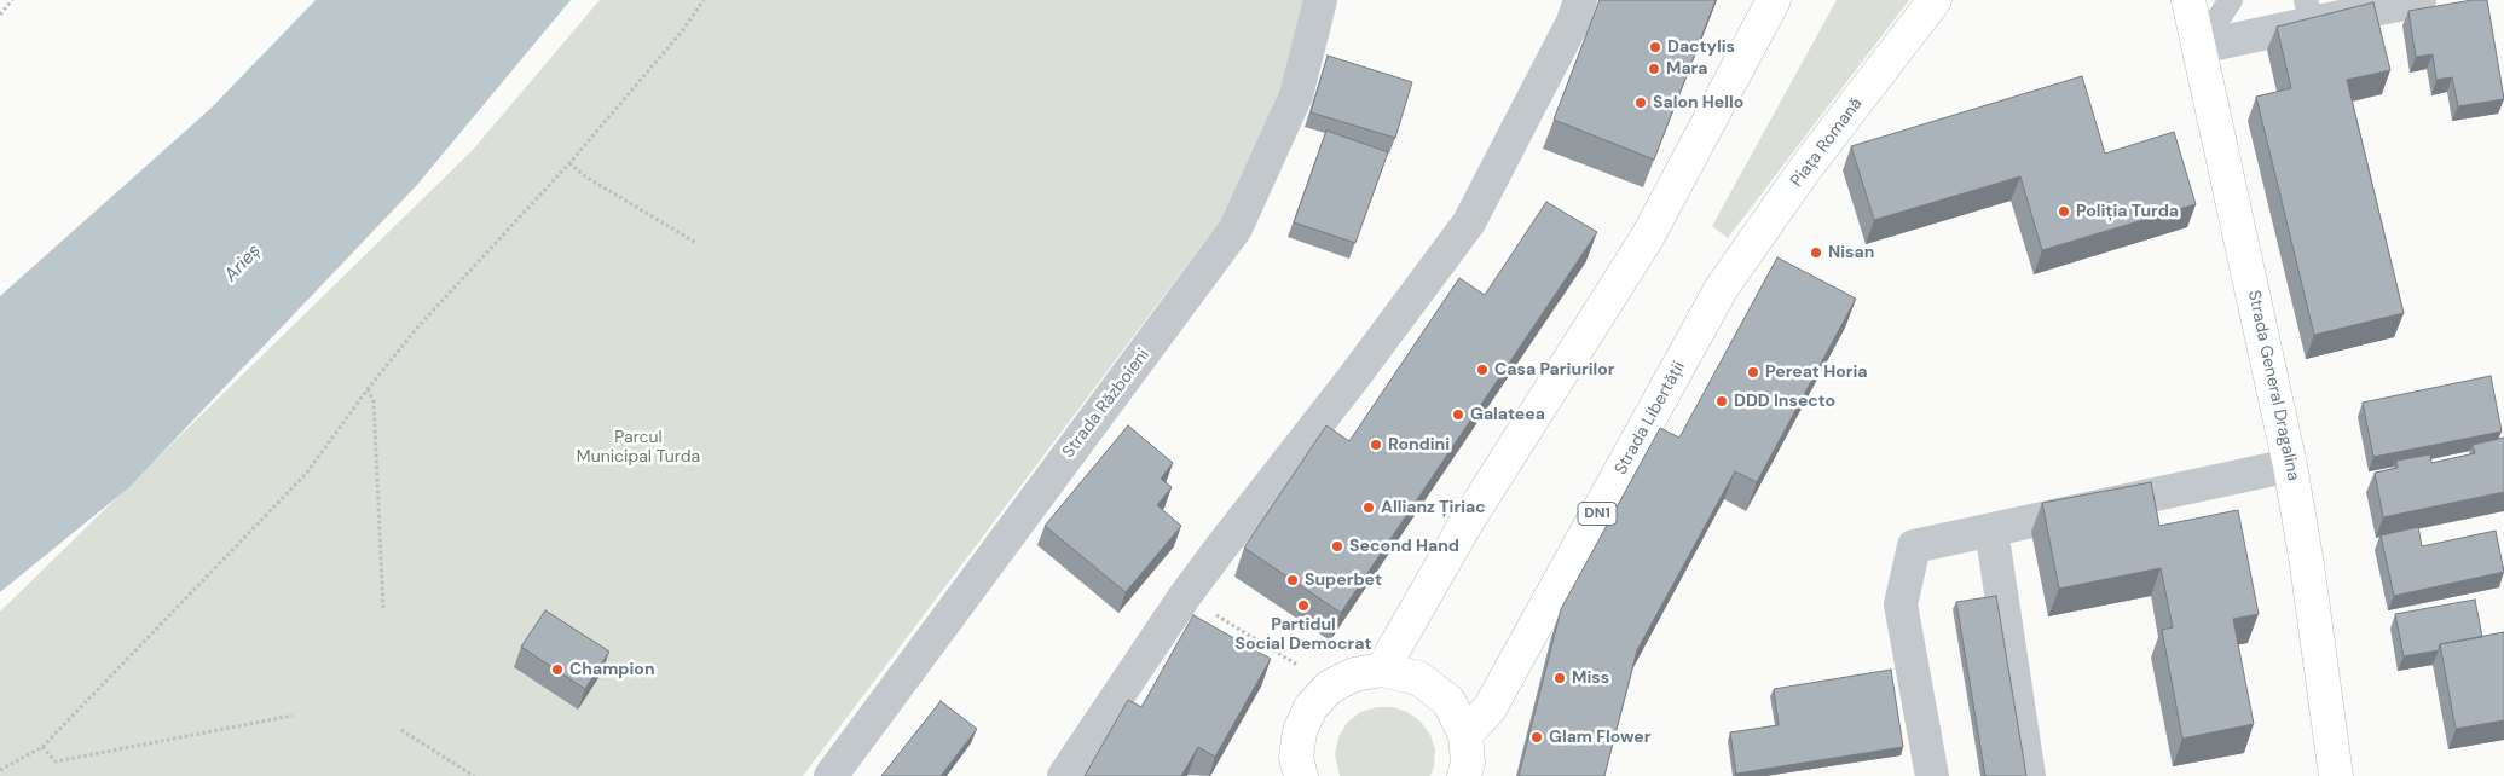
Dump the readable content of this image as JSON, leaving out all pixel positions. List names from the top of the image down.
{
  "streets": {
    "main road": [
      "Piața Romană",
      "Strada General Dragalina",
      "Strada Libertății",
      "DN1"
    ],
    "street": ["Strada Războieni"]
  },
  "crossings": [
    ["Piața Romană", "Strada Libertății"]
  ],
  "water": ["Arieș"],
  "parks": ["Parcul Municipal Turda"],
  "places": [
    "Dactylis",
    "Mara",
    "Salon Hello",
    "Poliția Turda",
    "Nisan",
    "Casa Pariurilor",
    "Pereat Horia",
    "DDD Insecto",
    "Galateea",
    "Rondini",
    "Allianz Țiriac",
    "Second Hand",
    "Superbet",
    "Partidul Social Democrat",
    "Champion",
    "Miss",
    "Glam Flower"
  ]
}
